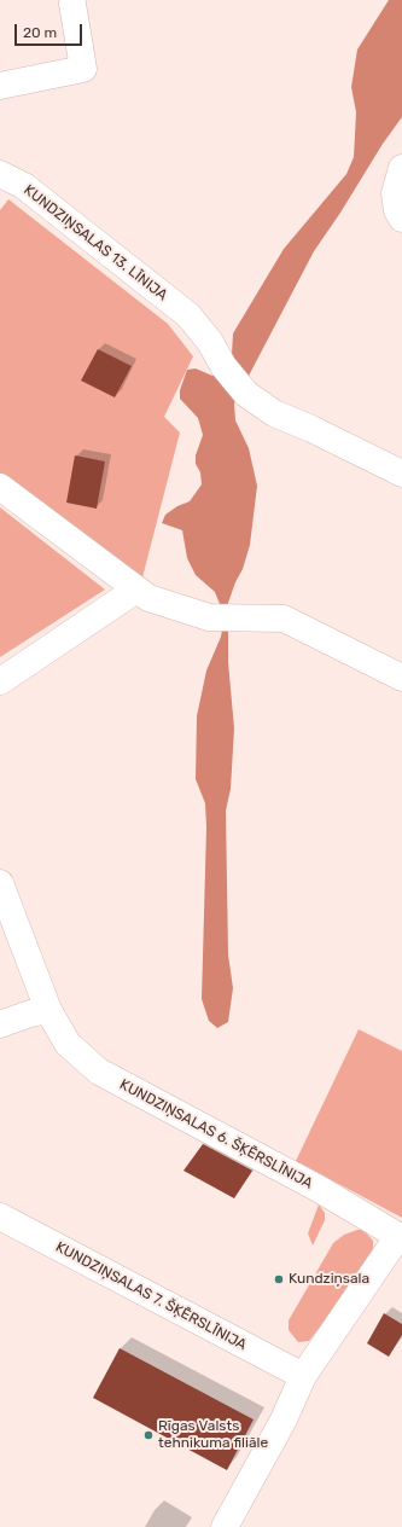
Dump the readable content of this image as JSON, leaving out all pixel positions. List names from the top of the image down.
{
  "streets": {
    "street": ["KUNDZIŅSALAS 13. LĪNIJA", "KUNDZIŅSALAS 6. ŠĶĒRSLĪNIJA", "KUNDZIŅSALAS 7. ŠĶĒRSLĪNIJA"]
  },
  "places": ["Kundziņsala", "Rīgas Valsts tehnikuma filiāle"],
  "scale_bar": "20 m"
}
